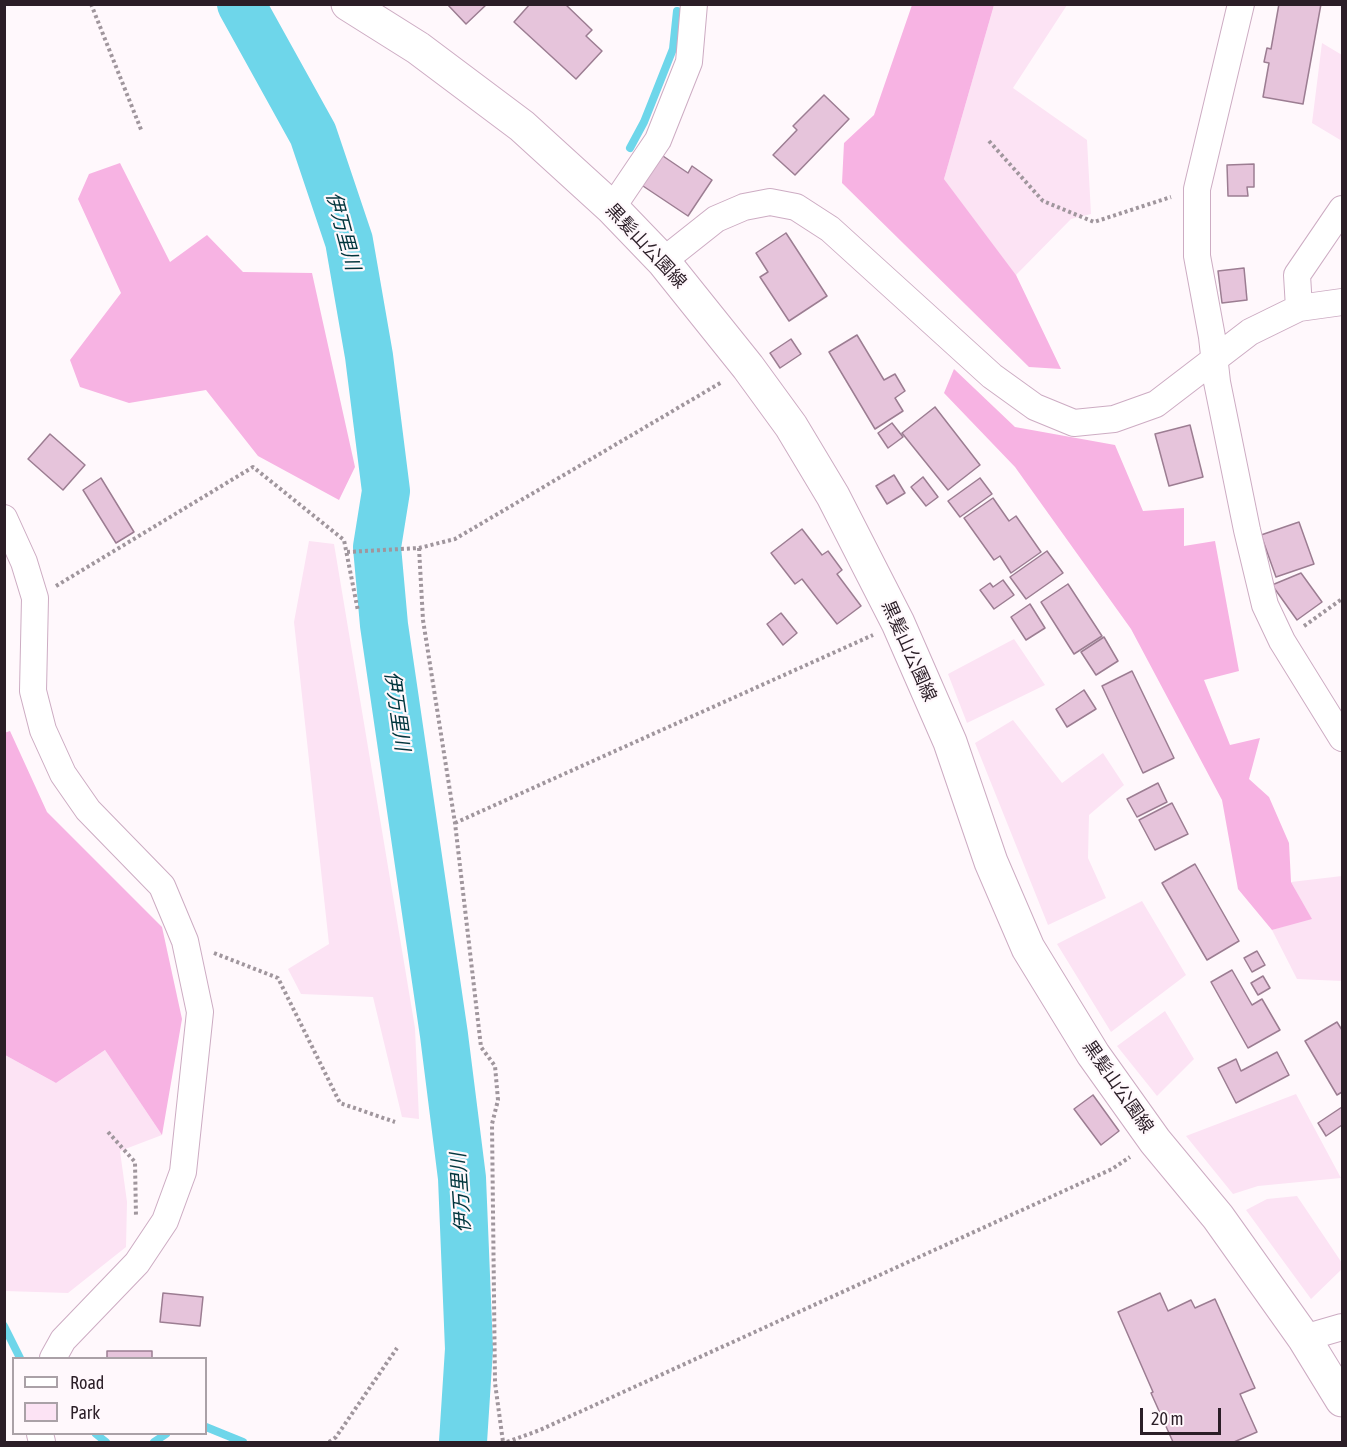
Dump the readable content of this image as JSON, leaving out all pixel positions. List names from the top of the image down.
{
  "streets": {
    "main road": ["黒髪山公園線"]
  },
  "water": ["伊万里川"],
  "legend": ["Road", "Park"],
  "scale_bar": "20 m"
}
